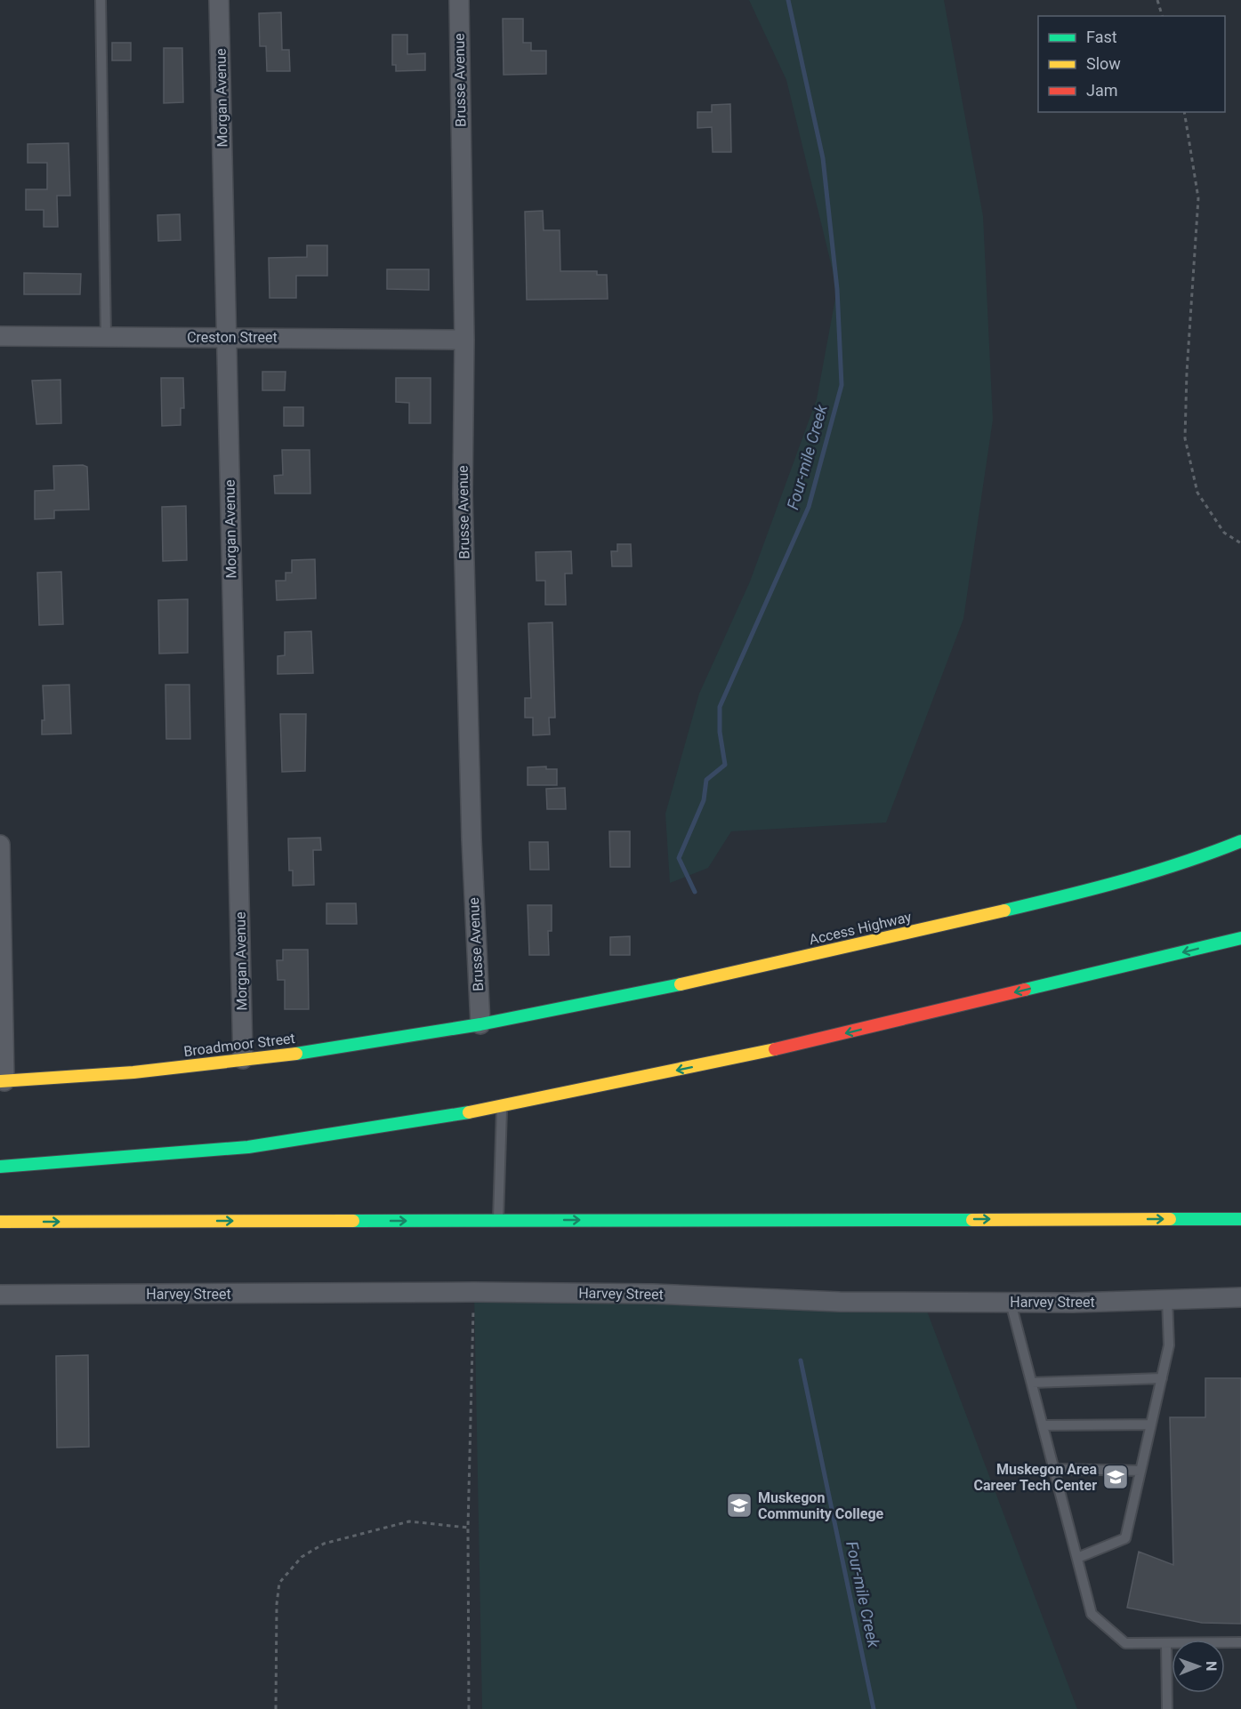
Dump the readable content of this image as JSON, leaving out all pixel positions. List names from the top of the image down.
{
  "streets": {
    "main road": ["Access Highway", "Broadmoor Street"],
    "street": [
      "Brusse Avenue",
      "Morgan Avenue",
      "Creston Street",
      "Harvey Street"
    ]
  },
  "crossings": [
    ["Brusse Avenue", "Creston Street"],
    ["Brusse Avenue", "Access Highway"],
    ["Brusse Avenue", "Broadmoor Street"],
    ["Morgan Avenue", "Creston Street"],
    ["Morgan Avenue", "Broadmoor Street"],
    ["Access Highway", "Broadmoor Street"]
  ],
  "water": ["Four-mile Creek"],
  "places": {
    "school or university": ["Muskegon Area Career Tech Center", "Muskegon Community College"]
  },
  "legend": ["Fast", "Slow", "Jam"],
  "north": "right"
}
